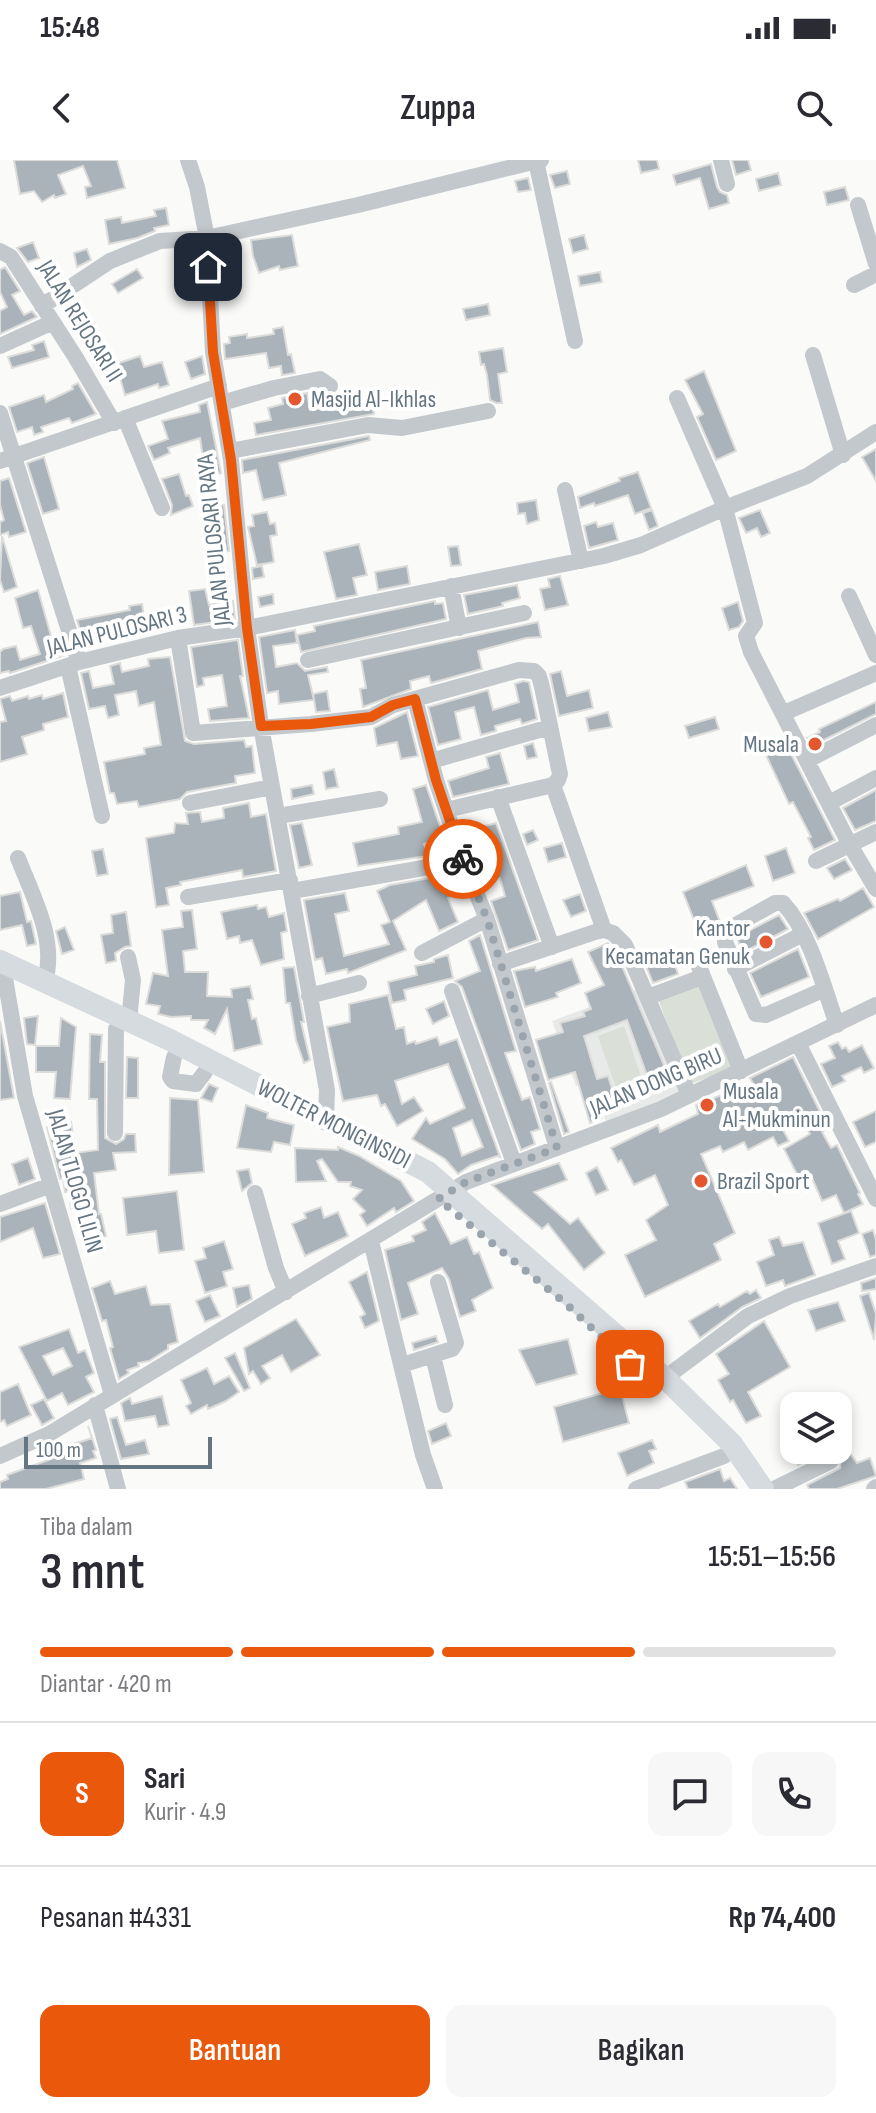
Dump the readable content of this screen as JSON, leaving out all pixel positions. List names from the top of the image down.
{
  "streets": {
    "main road": ["WOLTER MONGINSIDI"],
    "street": [
      "JALAN REJOSARI II",
      "JALAN PULOSARI RAYA",
      "JALAN PULOSARI 3",
      "JALAN DONG BIRU",
      "JALAN TLOGO LILIN"
    ]
  },
  "crossings": [
    ["JALAN PULOSARI RAYA", "JALAN PULOSARI 3"],
    ["JALAN PULOSARI RAYA", "WOLTER MONGINSIDI"],
    ["JALAN DONG BIRU", "WOLTER MONGINSIDI"],
    ["JALAN DONG BIRU", "JALAN TLOGO LILIN"]
  ],
  "places": [
    "Masjid Al-Ikhlas",
    "Musala",
    "Kantor Kecamatan Genuk",
    "Musala Al-Mukminun",
    "Brazil Sport"
  ],
  "scale_bar": "100 m",
  "page": {
    "status": "15:48",
    "header": "Zuppa",
    "scale": "100 m",
    "heading": ["3 mnt", "Tiba dalam", "15:51–15:56"],
    "panel": [
      "Sari",
      "Kurir · 4.9",
      "Pesanan #4331",
      "Rp 74,400"
    ],
    "bar": "Diantar · 420 m",
    "round": "S",
    "buttons": ["Bantuan", "Bagikan"]
  }
}
